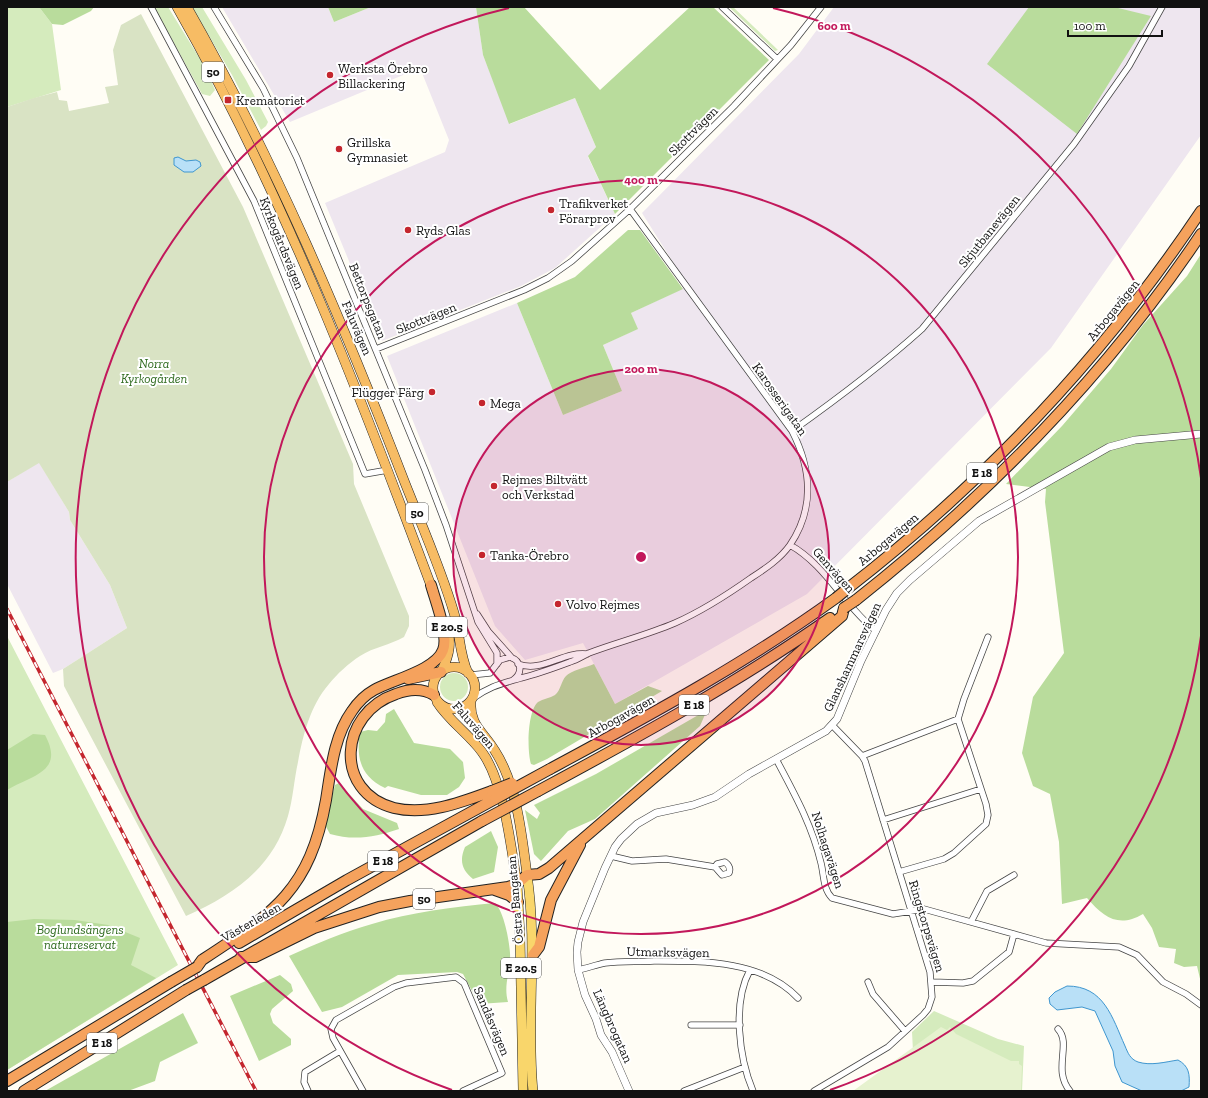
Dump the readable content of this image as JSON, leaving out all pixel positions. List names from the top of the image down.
{
  "streets": {
    "highway": [
      "50",
      "Arbogavägen",
      "Faluvägen",
      "E 18",
      "E 20.5",
      "Östra Bangatan",
      "Västerleden"
    ],
    "street": [
      "Skottvägen",
      "Skjutbanevägen",
      "Kyrkogårdsvägen",
      "Bettorpsgatan",
      "Karosserigatan",
      "Genvägen",
      "Glanshammarsvägen",
      "Nolhagavägen",
      "Ringstorpsvägen",
      "Utmarksvägen",
      "Sandåsvägen",
      "Längbrogatan"
    ]
  },
  "crossings": [
    ["50", "Faluvägen"],
    ["50", "Karosserigatan"],
    ["50", "E 18"],
    ["50", "E 20.5"],
    ["50", "Östra Bangatan"],
    ["50", "Västerleden"],
    ["Skottvägen", "Bettorpsgatan"],
    ["Skottvägen", "Karosserigatan"],
    ["Skjutbanevägen", "Karosserigatan"],
    ["Kyrkogårdsvägen", "Faluvägen"],
    ["Arbogavägen", "Faluvägen"],
    ["Arbogavägen", "E 18"],
    ["Arbogavägen", "Östra Bangatan"],
    ["Arbogavägen", "Västerleden"],
    ["Faluvägen", "Karosserigatan"],
    ["Faluvägen", "E 18"],
    ["Faluvägen", "E 20.5"],
    ["Faluvägen", "Östra Bangatan"],
    ["Faluvägen", "Västerleden"],
    ["Karosserigatan", "E 18"],
    ["Karosserigatan", "Genvägen"],
    ["Karosserigatan", "E 20.5"],
    ["E 18", "E 20.5"],
    ["E 18", "Östra Bangatan"],
    ["E 18", "Västerleden"],
    ["Genvägen", "Glanshammarsvägen"],
    ["Glanshammarsvägen", "Nolhagavägen"],
    ["Glanshammarsvägen", "Ringstorpsvägen"],
    ["Glanshammarsvägen", "Utmarksvägen"],
    ["Glanshammarsvägen", "Längbrogatan"],
    ["Nolhagavägen", "Ringstorpsvägen"],
    ["Östra Bangatan", "Västerleden"],
    ["Utmarksvägen", "Längbrogatan"]
  ],
  "parks": ["Norra Kyrkogården", "Boglundsängens naturreservat"],
  "places": {
    "other": [
      "Werksta Örebro Billackering",
      "Grillska Gymnasiet",
      "Trafikverket Förarprov",
      "Ryds Glas",
      "Flügger Färg",
      "Mega",
      "Rejmes Biltvätt och Verkstad",
      "Tanka-Örebro",
      "Volvo Rejmes"
    ],
    "transit": ["Krematoriet"]
  },
  "scale_bar": "100 m",
  "rings": ["600 m", "400 m", "200 m"]
}
